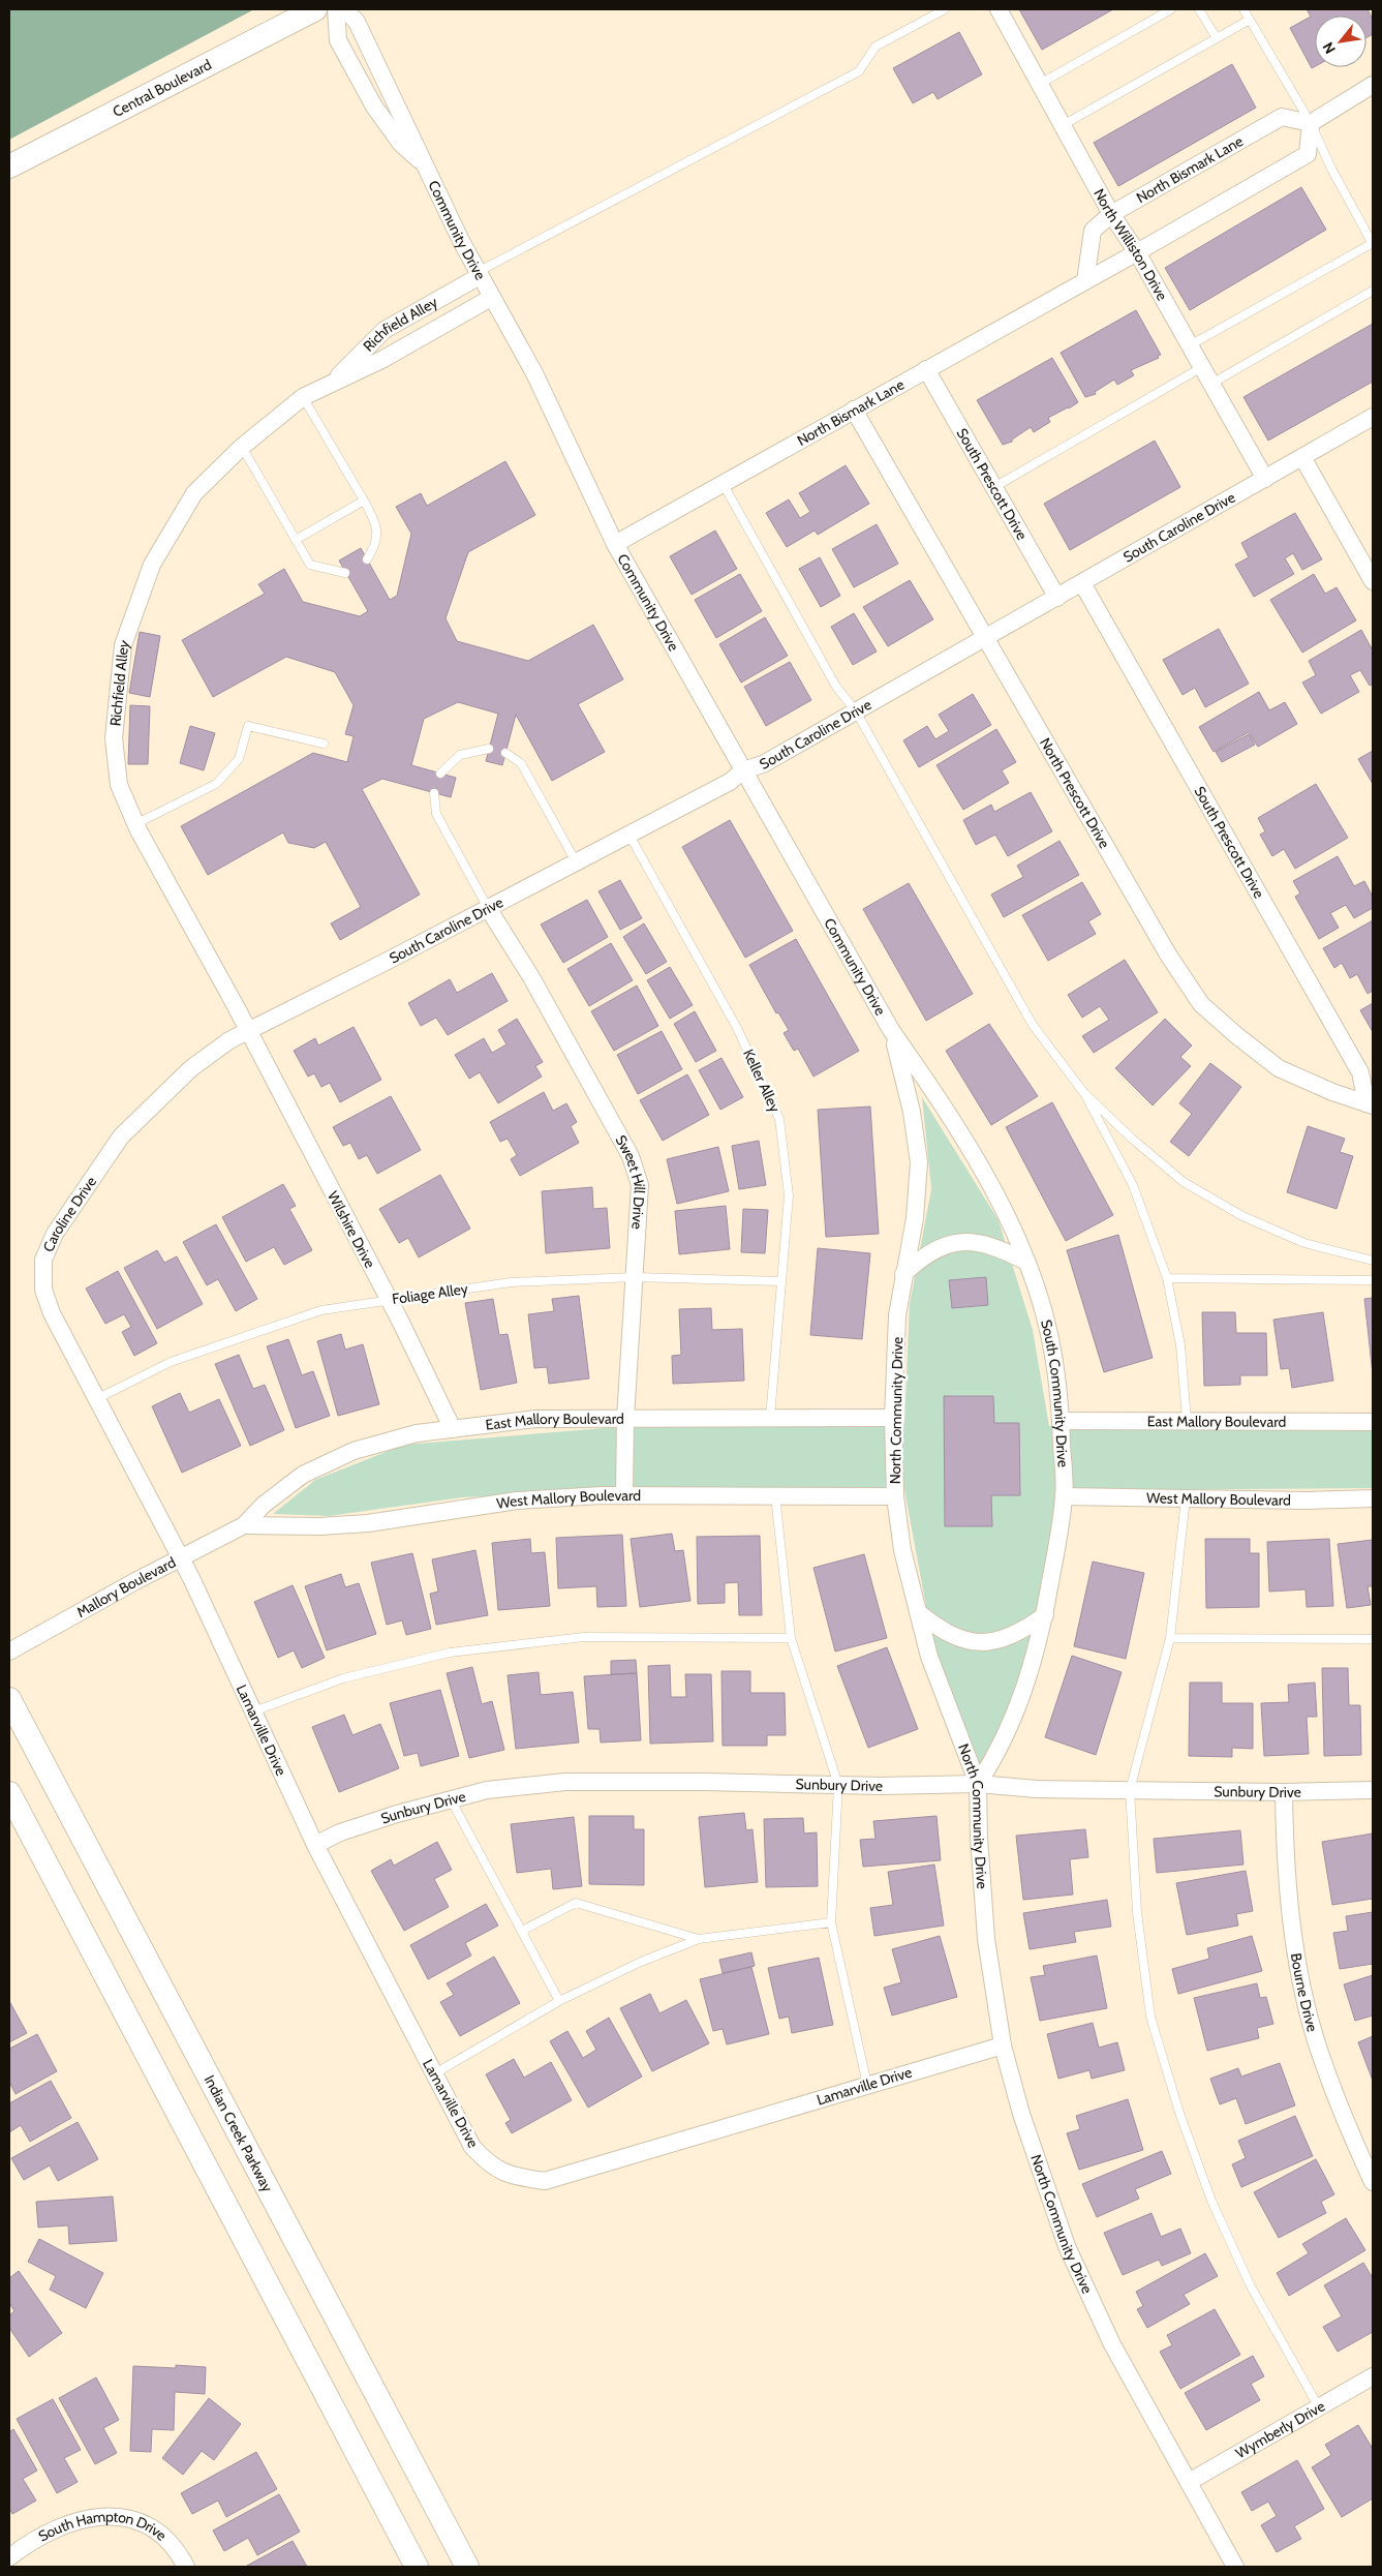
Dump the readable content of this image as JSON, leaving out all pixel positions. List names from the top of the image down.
{
  "streets": {
    "street": [
      "Central Boulevard",
      "North Bismark Lane",
      "Community Drive",
      "North Williston Drive",
      "Richfield Alley",
      "South Prescott Drive",
      "South Caroline Drive",
      "North Prescott Drive",
      "Sweet Hill Drive",
      "Caroline Drive",
      "Wilshire Drive",
      "South Community Drive",
      "North Community Drive",
      "East Mallory Boulevard",
      "West Mallory Boulevard",
      "Mallory Boulevard",
      "Lamarville Drive",
      "Sunbury Drive",
      "Bourne Drive",
      "Indian Creek Parkway",
      "Wymberly Drive",
      "South Hampton Drive"
    ],
    "lane": ["Keller Alley", "Foliage Alley"]
  },
  "crossings": [
    ["North Bismark Lane", "Community Drive"],
    ["North Bismark Lane", "North Williston Drive"],
    ["North Bismark Lane", "South Prescott Drive"],
    ["North Bismark Lane", "North Prescott Drive"],
    ["Community Drive", "Richfield Alley"],
    ["Community Drive", "South Caroline Drive"],
    ["Community Drive", "South Community Drive"],
    ["Community Drive", "North Community Drive"],
    ["North Williston Drive", "South Caroline Drive"],
    ["Richfield Alley", "South Caroline Drive"],
    ["Richfield Alley", "Caroline Drive"],
    ["Richfield Alley", "Wilshire Drive"],
    ["South Prescott Drive", "South Caroline Drive"],
    ["South Prescott Drive", "North Prescott Drive"],
    ["South Caroline Drive", "North Prescott Drive"],
    ["South Caroline Drive", "Keller Alley"],
    ["South Caroline Drive", "Sweet Hill Drive"],
    ["South Caroline Drive", "Caroline Drive"],
    ["South Caroline Drive", "Wilshire Drive"],
    ["Keller Alley", "Foliage Alley"],
    ["Keller Alley", "East Mallory Boulevard"],
    ["Sweet Hill Drive", "Foliage Alley"],
    ["Sweet Hill Drive", "East Mallory Boulevard"],
    ["Sweet Hill Drive", "West Mallory Boulevard"],
    ["Caroline Drive", "Wilshire Drive"],
    ["Caroline Drive", "Foliage Alley"],
    ["Caroline Drive", "Mallory Boulevard"],
    ["Caroline Drive", "Lamarville Drive"],
    ["Wilshire Drive", "Foliage Alley"],
    ["Wilshire Drive", "East Mallory Boulevard"],
    ["South Community Drive", "North Community Drive"],
    ["South Community Drive", "East Mallory Boulevard"],
    ["South Community Drive", "West Mallory Boulevard"],
    ["South Community Drive", "Sunbury Drive"],
    ["North Community Drive", "East Mallory Boulevard"],
    ["North Community Drive", "West Mallory Boulevard"],
    ["North Community Drive", "Lamarville Drive"],
    ["North Community Drive", "Sunbury Drive"],
    ["North Community Drive", "Wymberly Drive"],
    ["East Mallory Boulevard", "West Mallory Boulevard"],
    ["East Mallory Boulevard", "Mallory Boulevard"],
    ["West Mallory Boulevard", "Mallory Boulevard"],
    ["Mallory Boulevard", "Lamarville Drive"],
    ["Lamarville Drive", "Sunbury Drive"],
    ["Sunbury Drive", "Bourne Drive"]
  ],
  "north": "bottom left"
}
